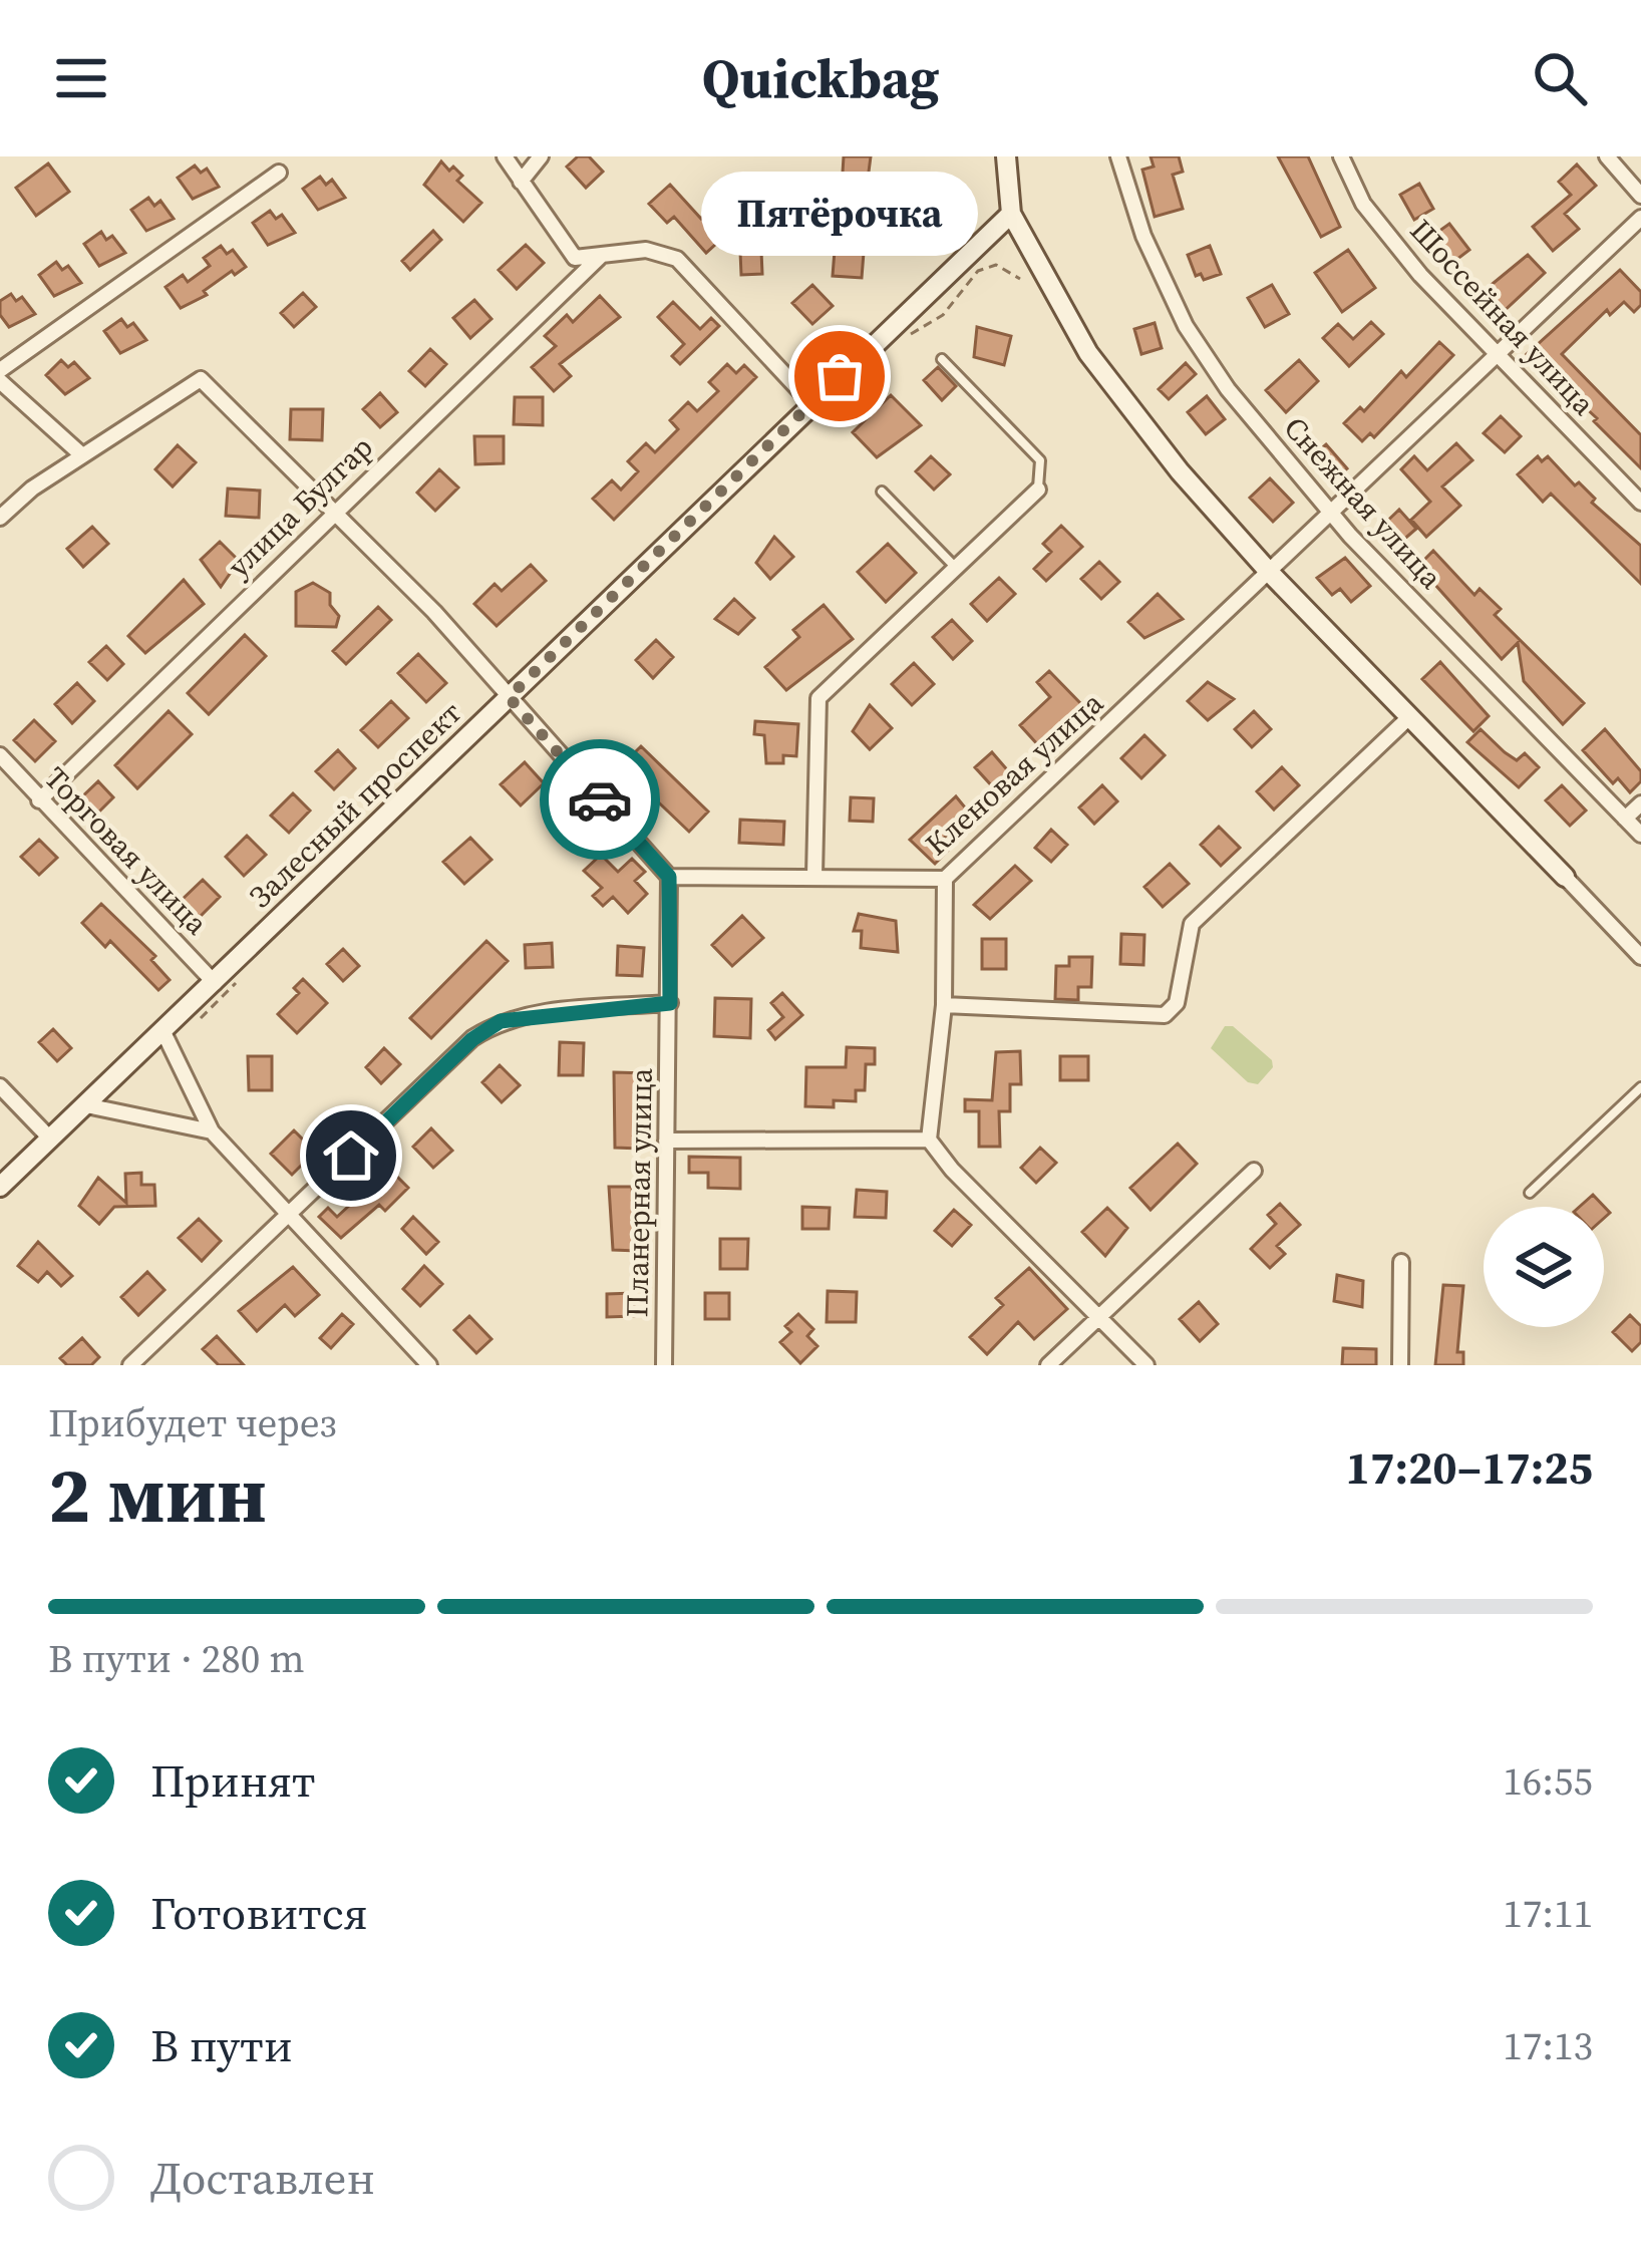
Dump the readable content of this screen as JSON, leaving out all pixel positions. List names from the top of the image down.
{
  "streets": {
    "main road": ["Залесный проспект"],
    "street": [
      "Шоссейная улица",
      "Снежная улица",
      "улица Булгар",
      "Кленовая улица",
      "Торговая улица",
      "Планерная улица"
    ]
  },
  "crossings": [
    ["Шоссейная улица", "Кленовая улица"],
    ["Снежная улица", "Кленовая улица"],
    ["улица Булгар", "Торговая улица"],
    ["Кленовая улица", "Планерная улица"],
    ["Залесный проспект", "Торговая улица"]
  ],
  "places": ["Пятёрочка"],
  "page": {
    "header": "Quickbag",
    "bubble": "Пятёрочка",
    "heading": ["2 мин", "Прибудет через", "17:20–17:25"],
    "bar": "В пути · 280 m",
    "list": [
      ["Принят", "16:55"],
      ["Готовится", "17:11"],
      ["В пути", "17:13"],
      "Доставлен"
    ]
  }
}
